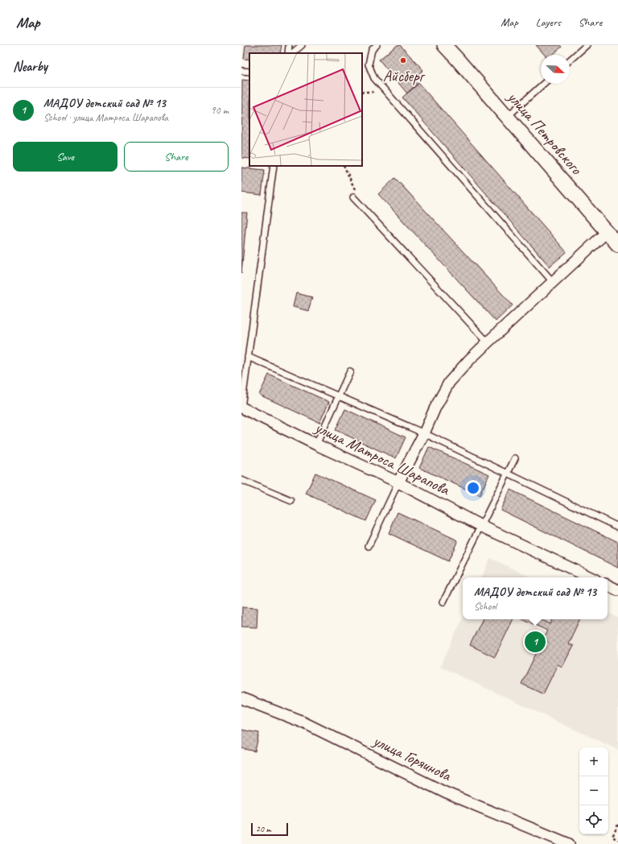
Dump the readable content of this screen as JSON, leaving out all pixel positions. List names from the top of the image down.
{
  "streets": {
    "street": ["улица Петровского", "улица Матроса Шарапова", "улица Горяинова"]
  },
  "places": ["Айсберг"],
  "scale_bar": "20 m",
  "north": "bottom right",
  "page": {
    "header": "Map",
    "nav": ["Map", "Layers", "Share"],
    "heading": "Nearby",
    "list": [
      {
        "mark": "1",
        "name": "МАДОУ детский сад № 13",
        "note": "School · улица Матроса Шарапова",
        "value": "90 m"
      }
    ],
    "buttons": ["Save", "Share"],
    "popup": ["МАДОУ детский сад № 13", "School"],
    "pins": "1",
    "map_buttons": ["+", "−"],
    "scale": "20 m"
  }
}
